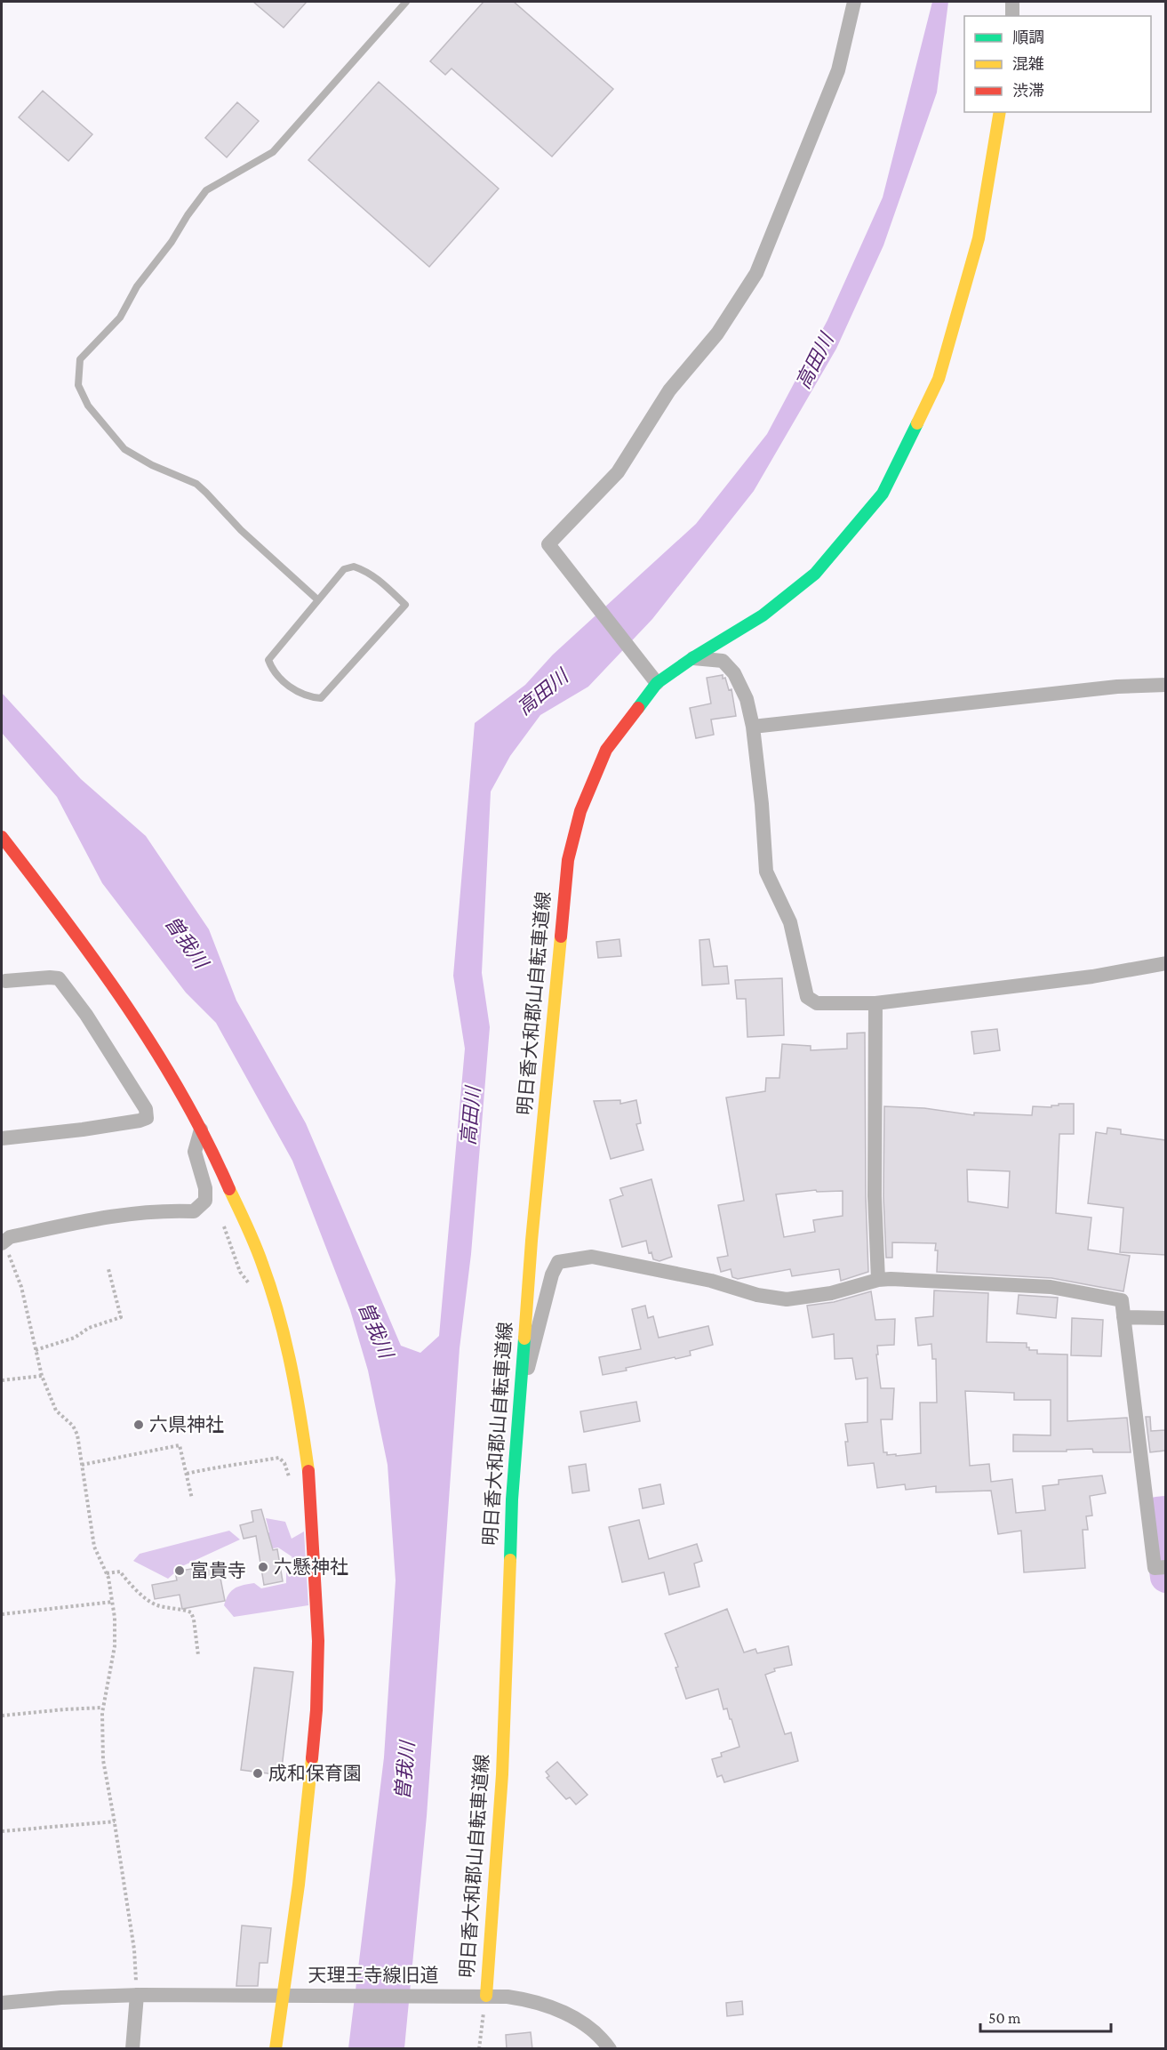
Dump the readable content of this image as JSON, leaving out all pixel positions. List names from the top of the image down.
{
  "streets": {
    "street": ["明日香大和郡山自転車道線", "天理王寺線旧道"]
  },
  "crossings": [
    ["明日香大和郡山自転車道線", "天理王寺線旧道"]
  ],
  "water": ["高田川", "曽我川"],
  "places": [
    "六県神社",
    "六懸神社",
    "富貴寺",
    "成和保育園"
  ],
  "legend": ["順調", "混雑", "渋滞"],
  "scale_bar": "50 m"
}
